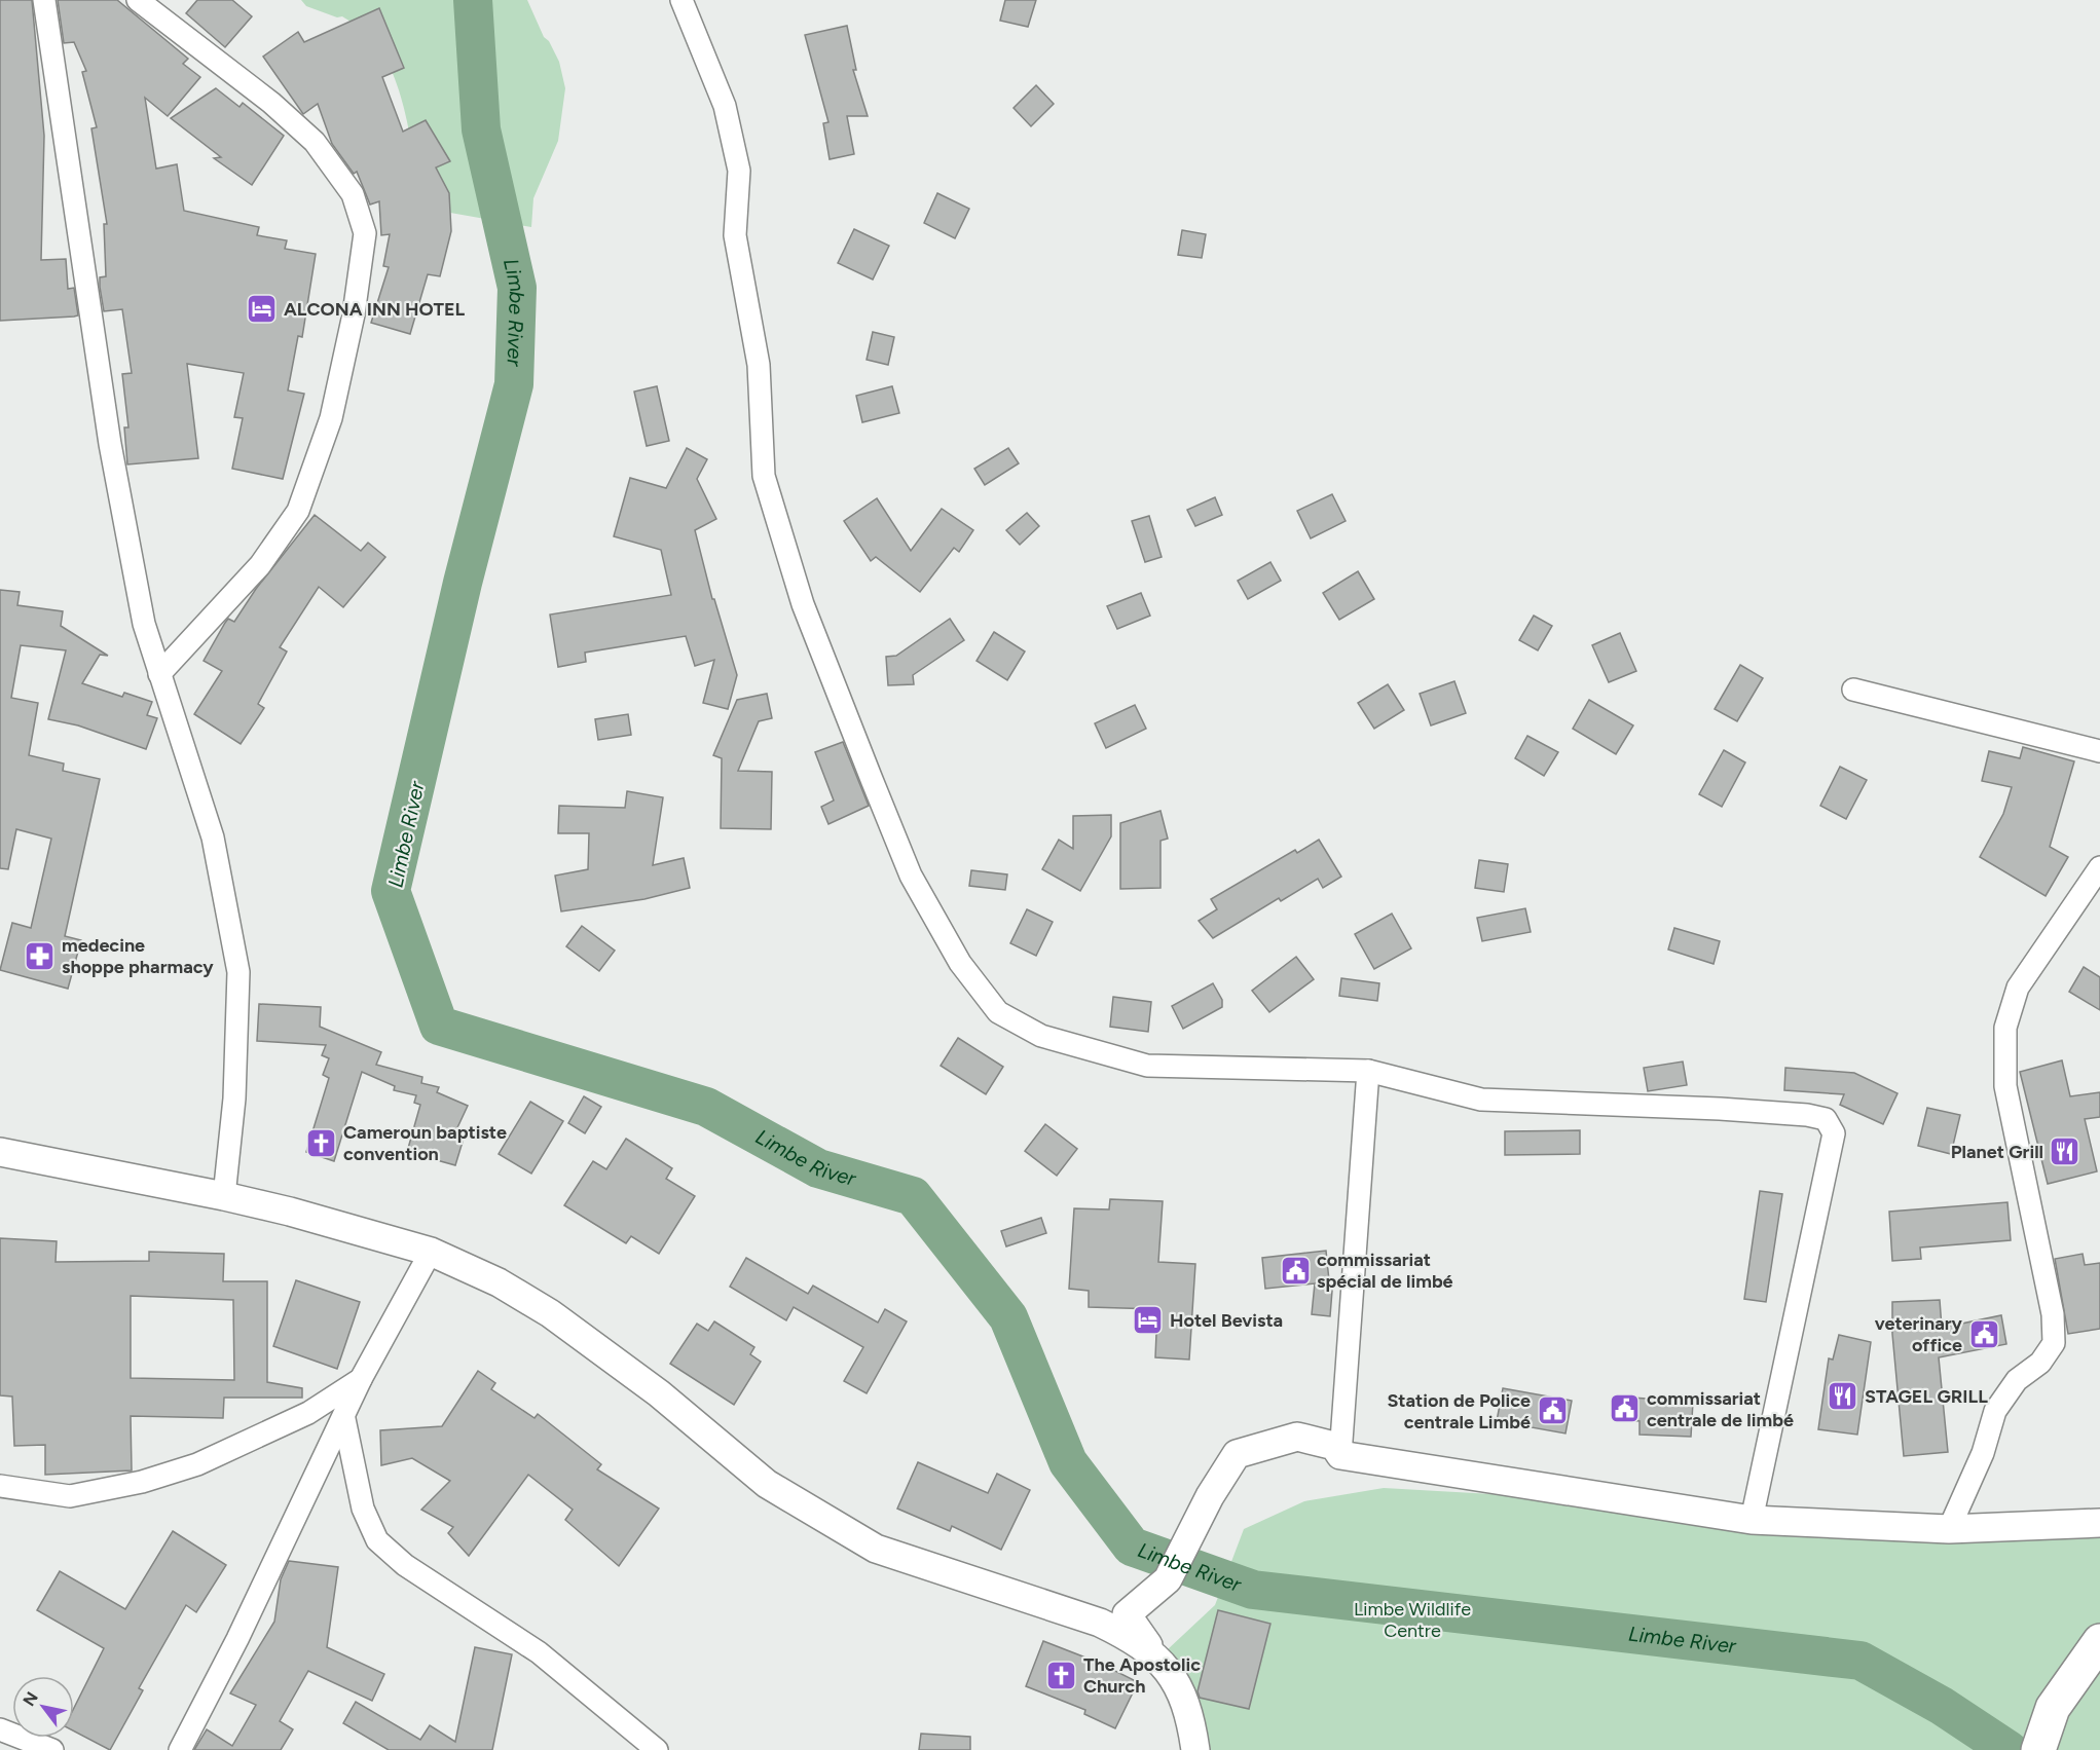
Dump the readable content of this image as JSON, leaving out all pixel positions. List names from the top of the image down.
{
  "water": ["Limbe River"],
  "parks": ["Limbe Wildlife Centre"],
  "places": {
    "hotel": ["ALCONA INN HOTEL", "Hotel Bevista"],
    "pharmacy": ["medecine shoppe pharmacy"],
    "church": ["Cameroun baptiste convention", "The Apostolic Church"],
    "restaurant": ["Planet Grill", "STAGEL GRILL"],
    "public building": [
      "commissariat spécial de limbé",
      "veterinary office",
      "commissariat centrale de limbé",
      "Station de Police centrale Limbé"
    ]
  },
  "north": "top left"
}
